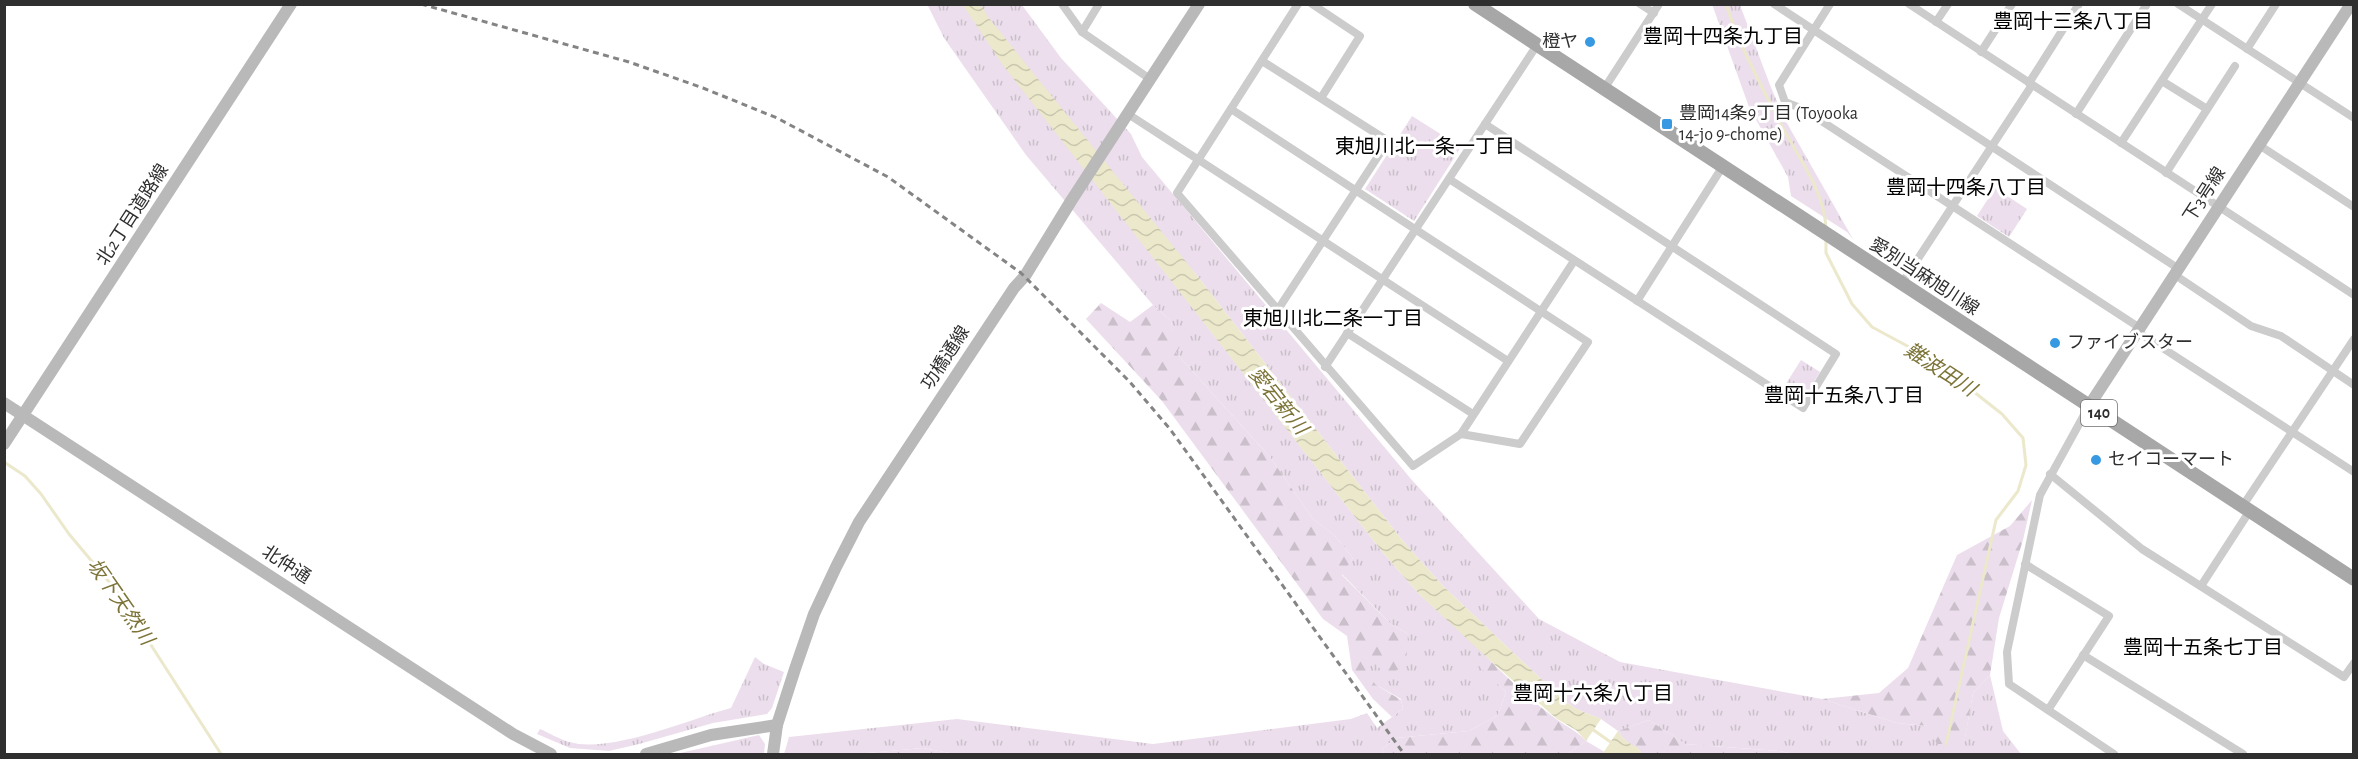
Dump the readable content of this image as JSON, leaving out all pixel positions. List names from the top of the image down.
{
  "streets": {
    "main road": ["愛別当麻旭川線", "140"],
    "street": [
      "下3号線",
      "北2丁目道路線",
      "功橋通線",
      "北仲通"
    ]
  },
  "crossings": [
    ["下3号線", "愛別当麻旭川線"],
    ["北2丁目道路線", "北仲通"]
  ],
  "districts": [
    "豊岡十三条八丁目",
    "豊岡十四条九丁目",
    "東旭川北一条一丁目",
    "豊岡十四条八丁目",
    "東旭川北二条一丁目",
    "豊岡十五条八丁目",
    "豊岡十五条七丁目",
    "豊岡十六条八丁目"
  ],
  "water": ["難波田川", "愛宕新川", "坂下天然川"],
  "places": {
    "other": ["橙ヤ", "ファイブスター", "セイコーマート"],
    "transit": ["豊岡14条9丁目 (Toyooka 14-jo 9-chome)"]
  }
}
